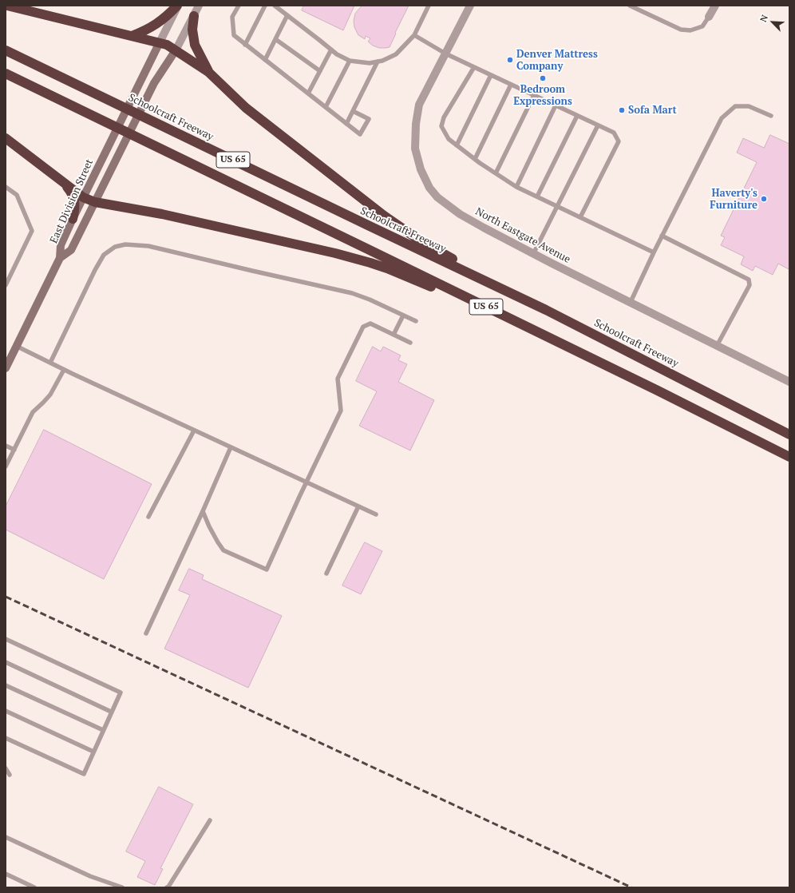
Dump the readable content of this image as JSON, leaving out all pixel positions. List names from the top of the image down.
{
  "streets": {
    "highway": ["Schoolcraft Freeway", "US 65"],
    "main road": ["East Division Street"],
    "street": ["North Eastgate Avenue"]
  },
  "places": [
    "Denver Mattress Company",
    "Bedroom Expressions",
    "Sofa Mart",
    "Haverty's Furniture"
  ],
  "north": "top left"
}
